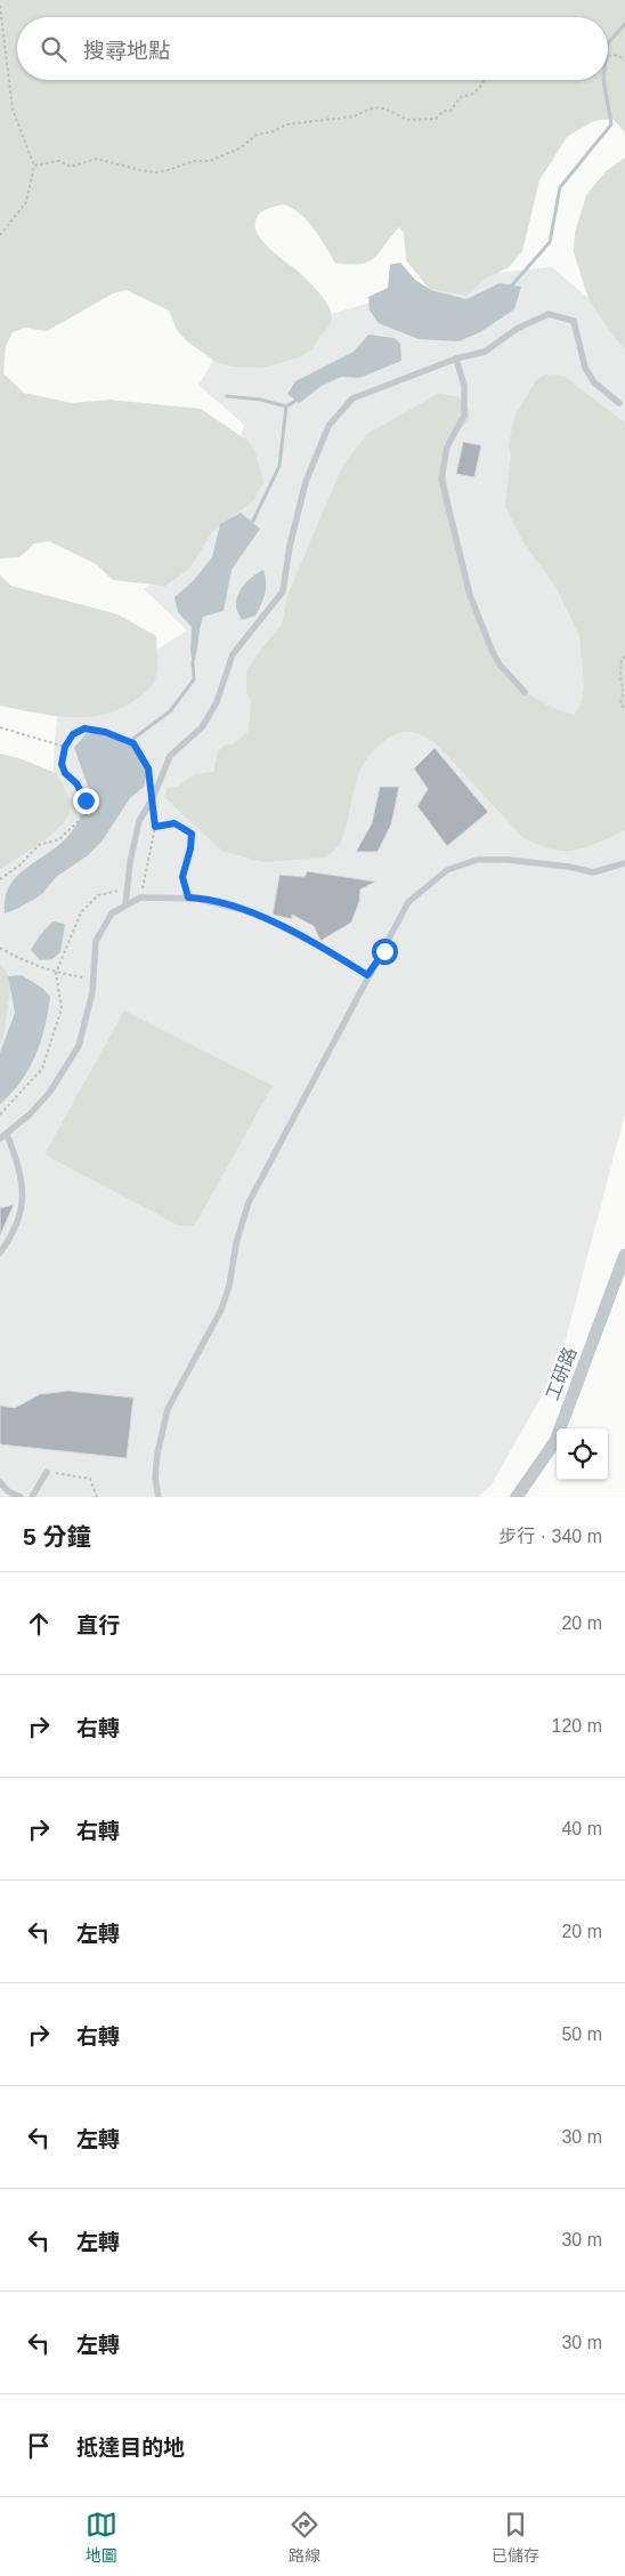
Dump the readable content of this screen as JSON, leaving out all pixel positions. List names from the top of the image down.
{
  "streets": {
    "street": ["工研路"]
  },
  "page": {
    "search": "搜尋地點",
    "heading": ["5 分鐘", "步行 · 340 m"],
    "list": [
      ["直行", "20 m"],
      ["右轉", "120 m"],
      ["右轉", "40 m"],
      ["左轉", "20 m"],
      ["右轉", "50 m"],
      ["左轉", "30 m"],
      ["左轉", "30 m"],
      ["左轉", "30 m"],
      "抵達目的地"
    ],
    "nav": ["地圖", "路線", "已儲存"]
  }
}
